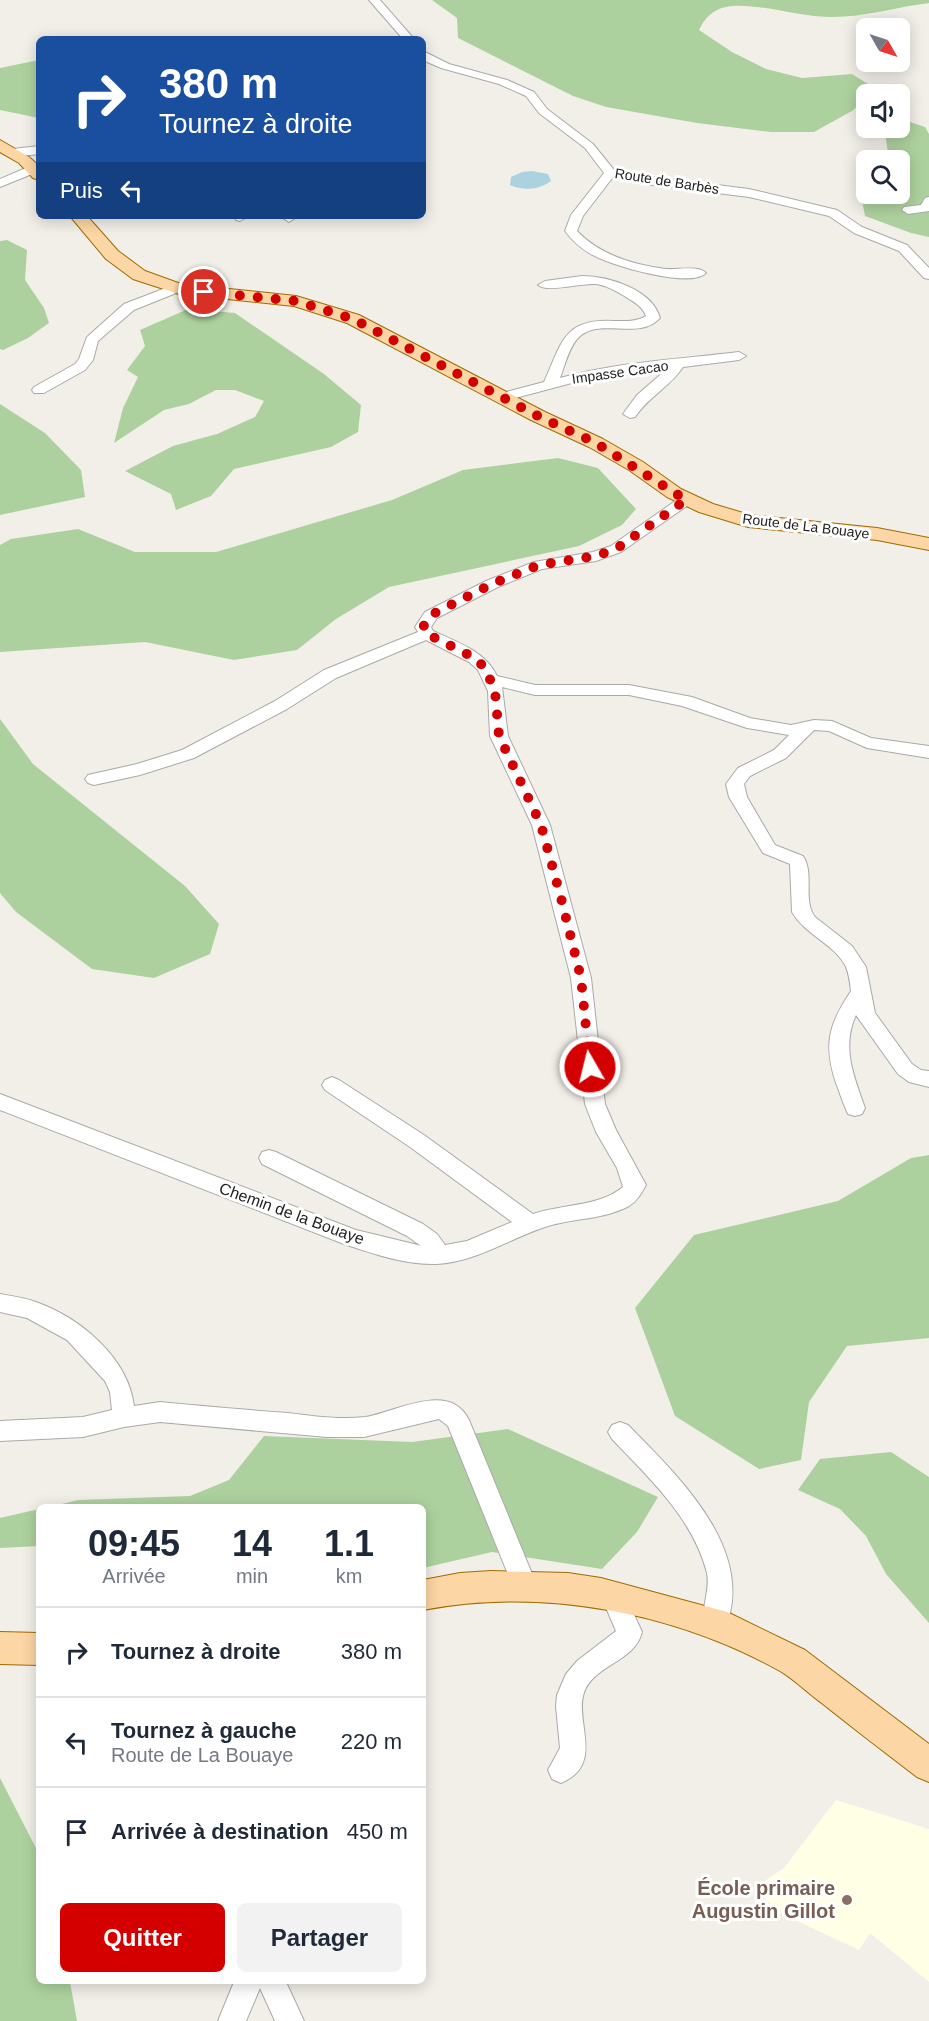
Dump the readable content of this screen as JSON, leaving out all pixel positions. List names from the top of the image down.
{
  "streets": {
    "main road": ["Route de La Bouaye"],
    "street": ["Route de Barbès", "Impasse Cacao", "Chemin de la Bouaye"]
  },
  "crossings": [
    ["Impasse Cacao", "Route de La Bouaye"]
  ],
  "places": ["École primaire Augustin Gillot"],
  "north": "bottom right",
  "page": {
    "turn": ["380 m", "Tournez à droite"],
    "then": "Puis",
    "eta": [
      "09:45",
      "Arrivée",
      "14",
      "min",
      "1.1",
      "km"
    ],
    "list": [
      {
        "name": "Tournez à droite",
        "value": "380 m"
      },
      {
        "name": "Tournez à gauche",
        "note": "Route de La Bouaye",
        "value": "220 m"
      },
      {
        "name": "Arrivée à destination",
        "value": "450 m"
      }
    ],
    "buttons": ["Quitter", "Partager"]
  }
}
